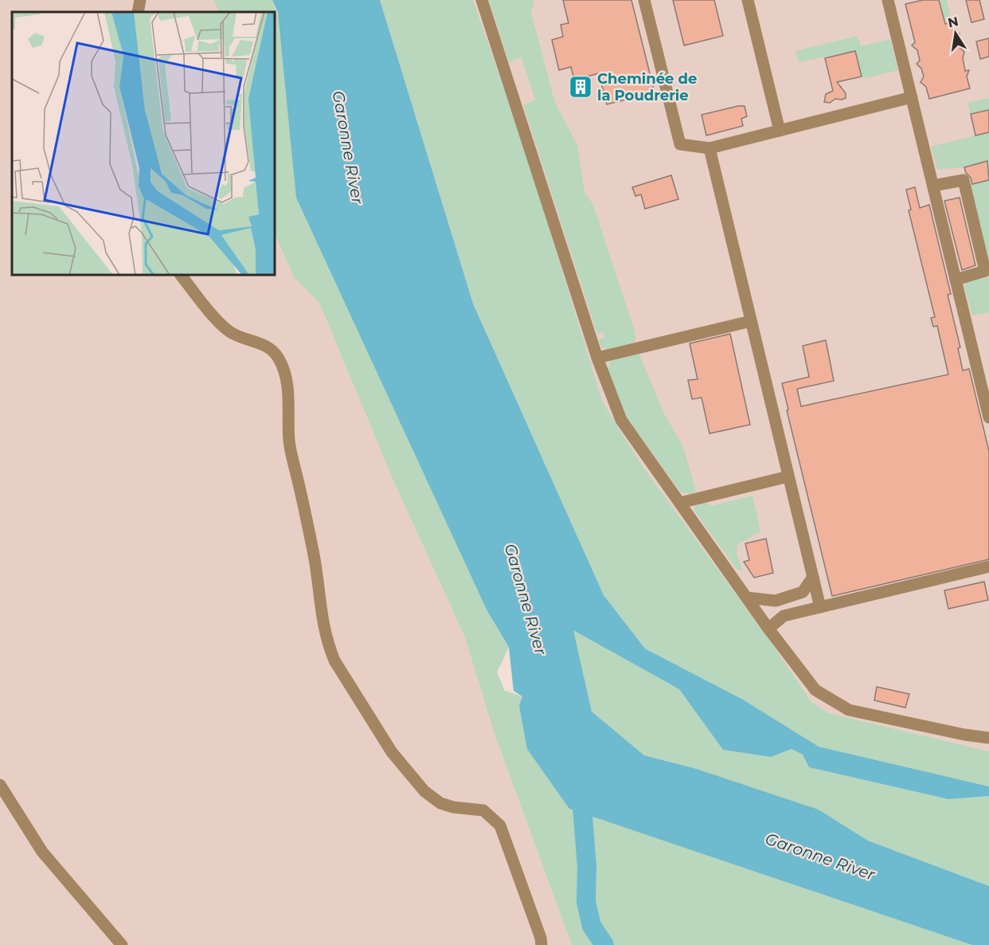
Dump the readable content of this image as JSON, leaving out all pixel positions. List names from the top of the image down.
{
  "water": ["Garonne River"],
  "places": {
    "building": ["Cheminée de la Poudrerie"]
  },
  "north": "top"
}
